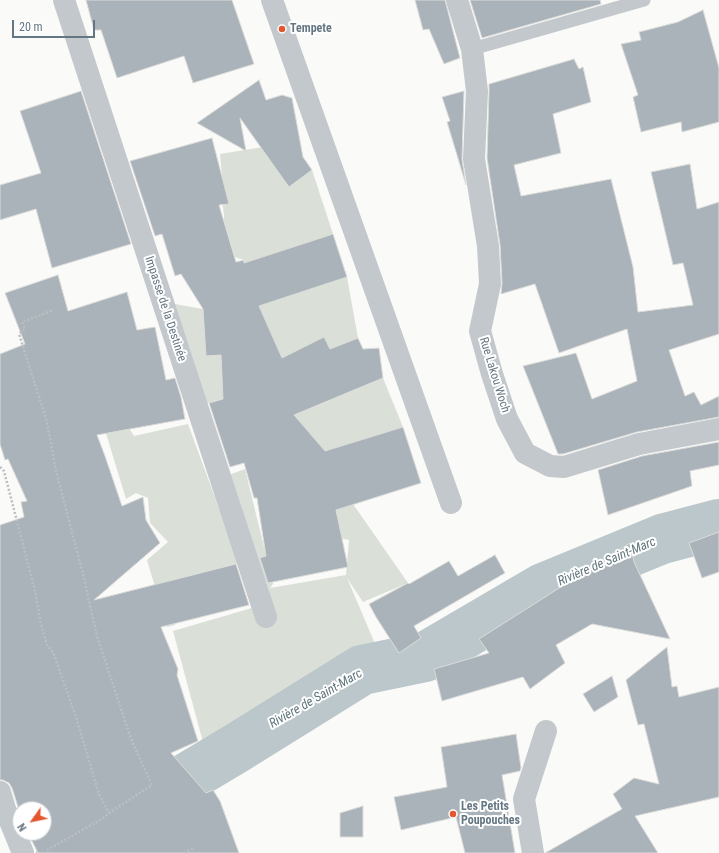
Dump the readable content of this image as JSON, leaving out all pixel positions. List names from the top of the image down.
{
  "streets": {
    "street": ["Impasse de la Destinée", "Rue Lakou Woch"]
  },
  "water": ["Rivière de Saint-Marc"],
  "places": ["Tempete", "Les Petits Poupouches"],
  "scale_bar": "20 m",
  "north": "bottom left"
}
